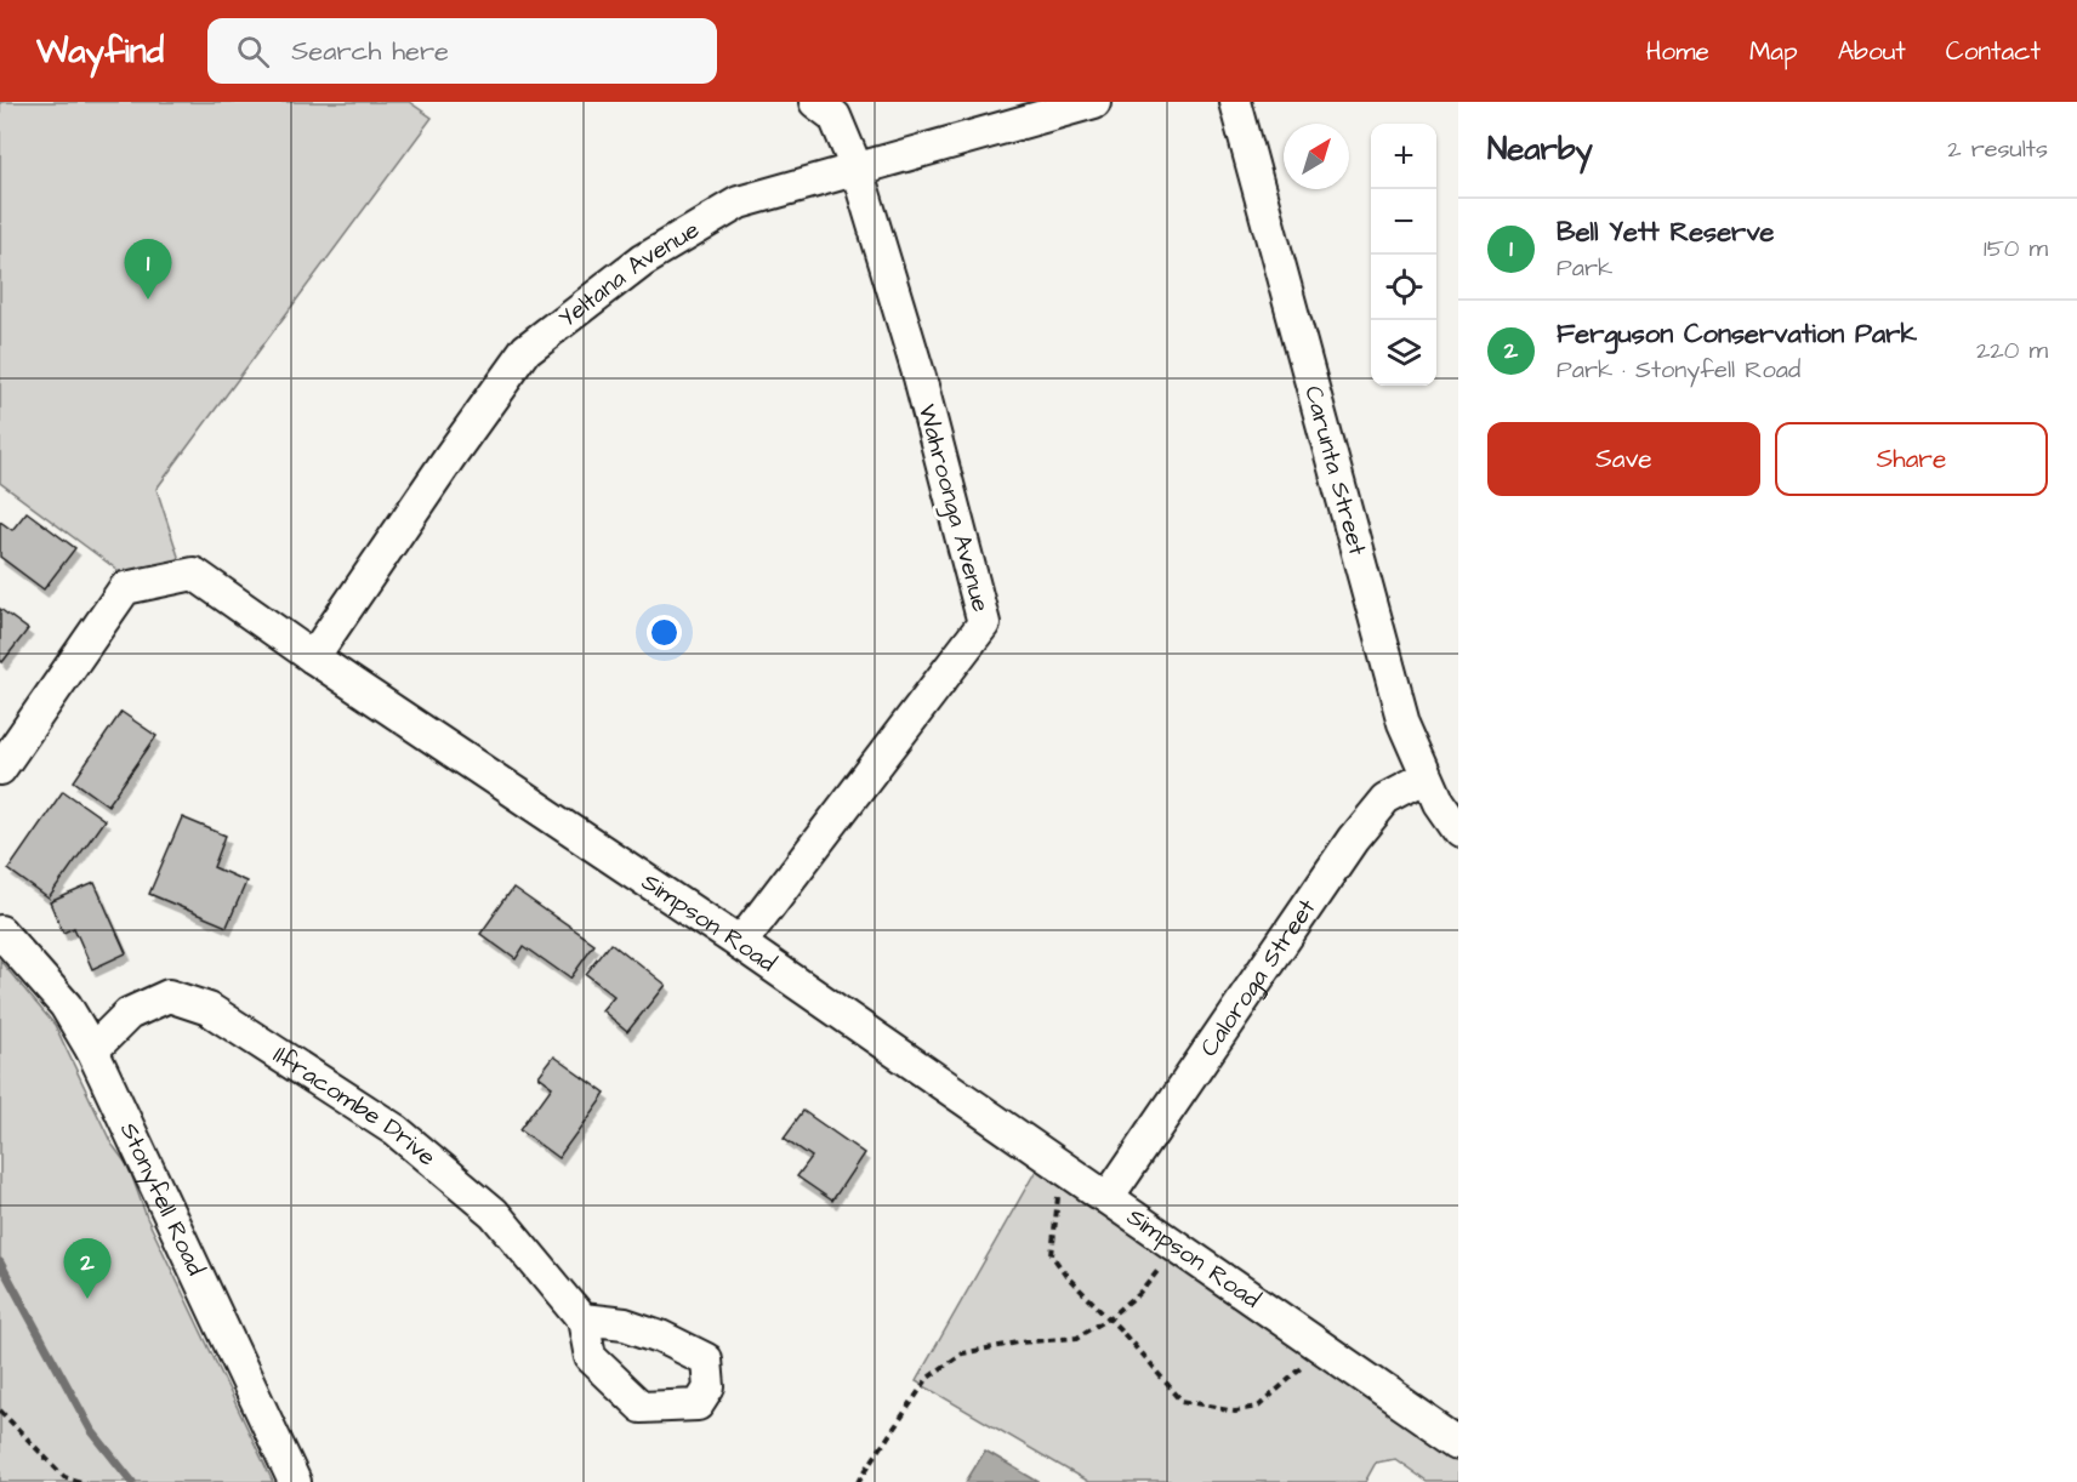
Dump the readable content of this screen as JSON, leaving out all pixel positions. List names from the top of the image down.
{
  "streets": {
    "street": [
      "Yeltana Avenue",
      "Carunta Street",
      "Wahroonga Avenue",
      "Simpson Road",
      "Caloroga Street",
      "Ilfracombe Drive",
      "Stonyfell Road"
    ]
  },
  "crossings": [
    ["Yeltana Avenue", "Wahroonga Avenue"],
    ["Yeltana Avenue", "Simpson Road"],
    ["Carunta Street", "Caloroga Street"],
    ["Wahroonga Avenue", "Simpson Road"],
    ["Simpson Road", "Caloroga Street"],
    ["Ilfracombe Drive", "Stonyfell Road"]
  ],
  "north": "top right",
  "page": {
    "header": "Wayfind",
    "search": "Search here",
    "nav": [
      "Home",
      "Map",
      "About",
      "Contact"
    ],
    "heading": ["Nearby", "2 results"],
    "map_buttons": ["+", "−"],
    "list": [
      {
        "mark": "1",
        "name": "Bell Yett Reserve",
        "note": "Park",
        "value": "150 m"
      },
      {
        "mark": "2",
        "name": "Ferguson Conservation Park",
        "note": "Park · Stonyfell Road",
        "value": "220 m"
      }
    ],
    "pins": ["1", "2"],
    "buttons": ["Save", "Share"]
  }
}
